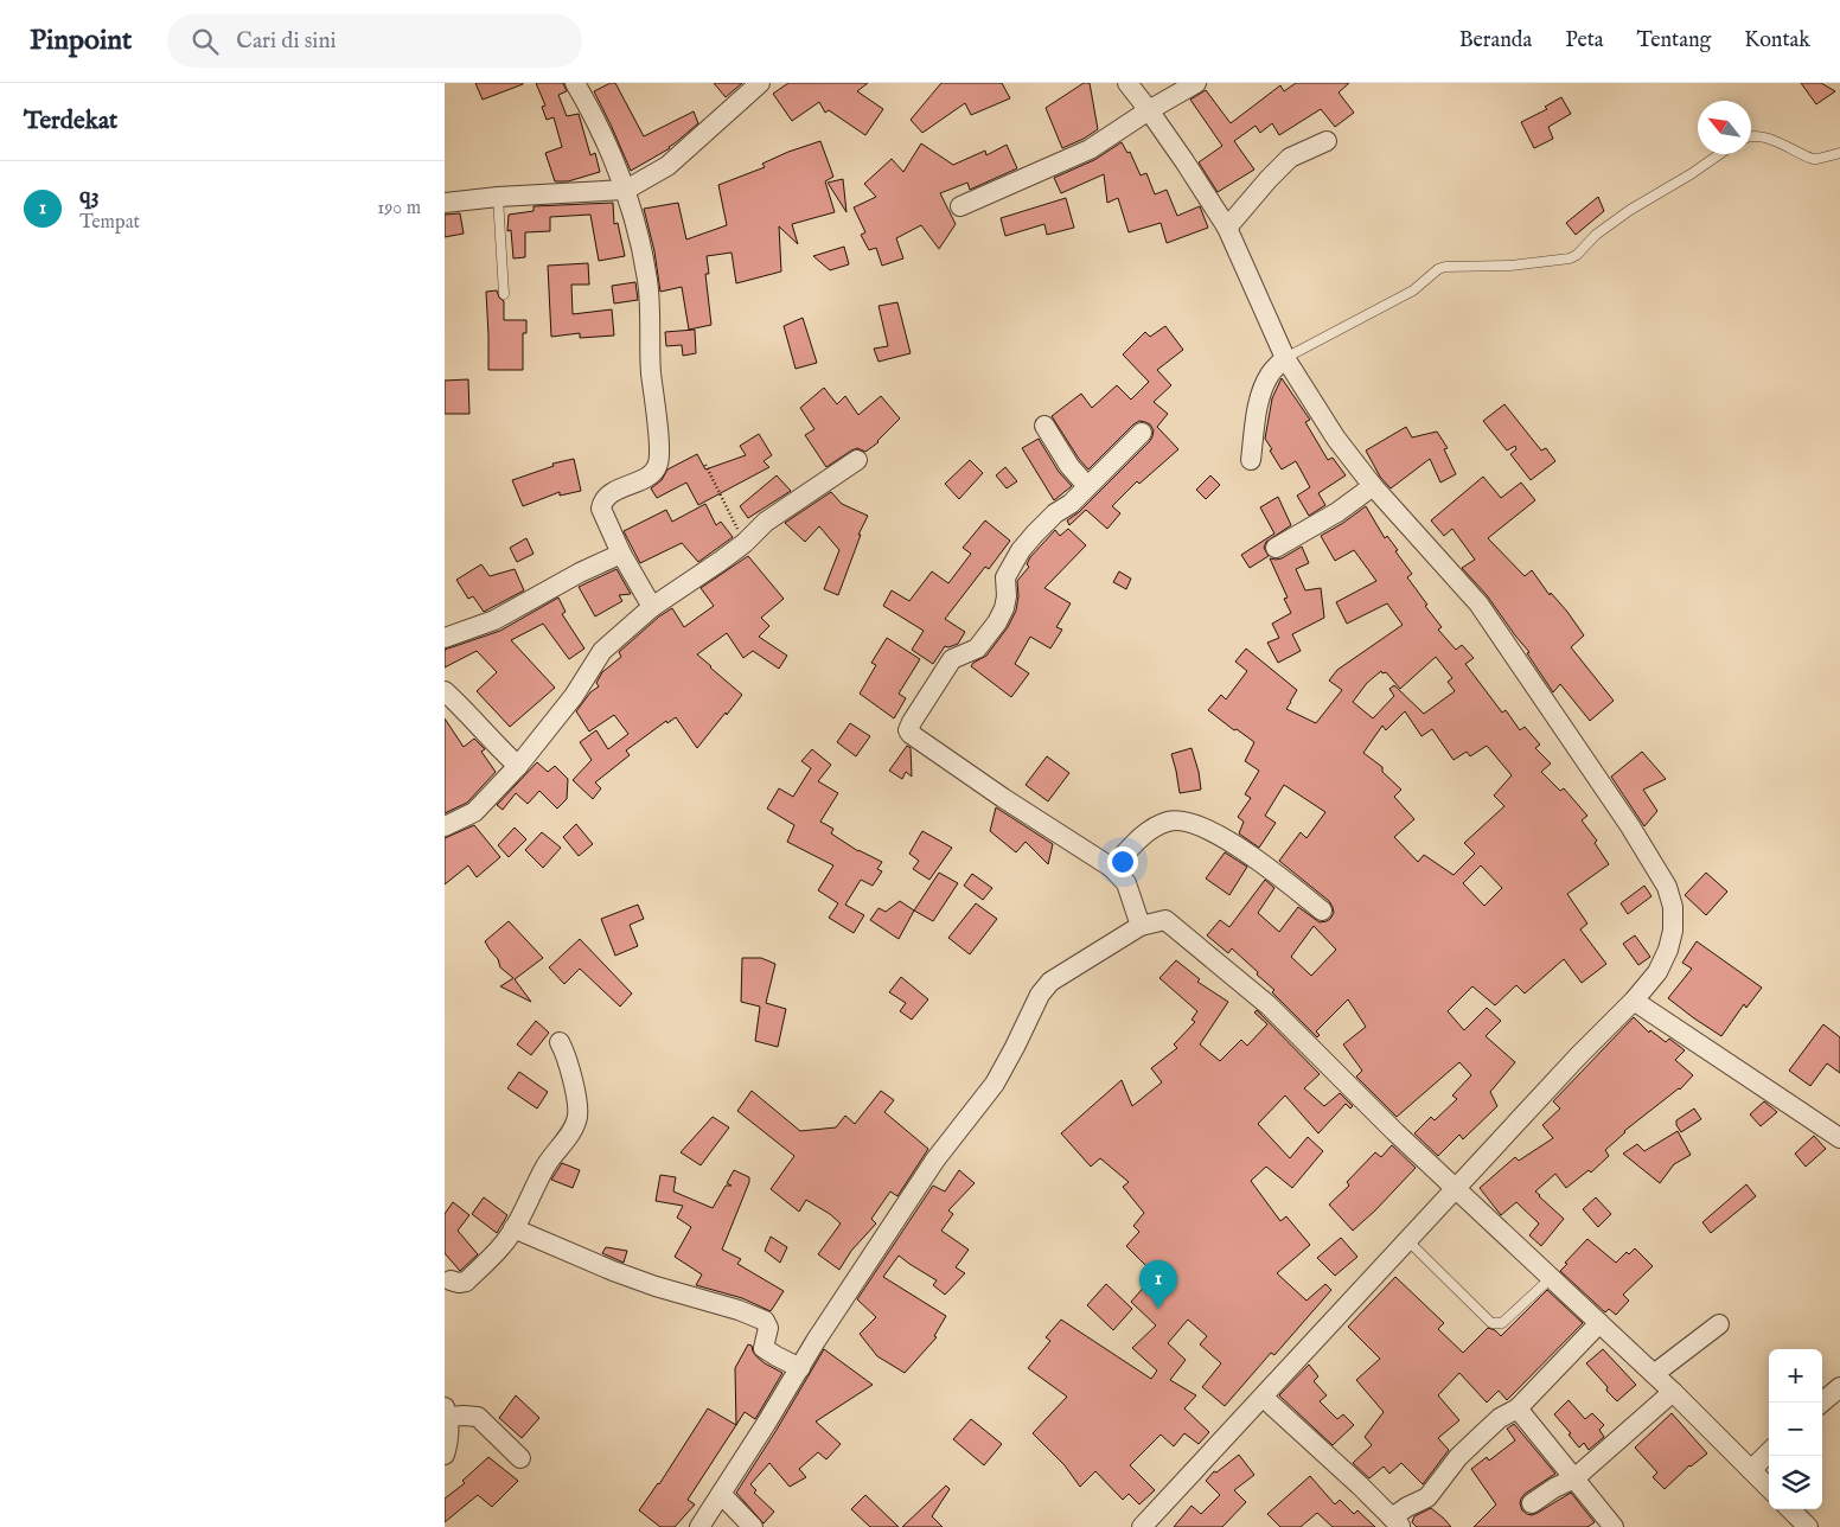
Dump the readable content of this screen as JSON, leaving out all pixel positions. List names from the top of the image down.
{
  "north": "top left",
  "page": {
    "header": "Pinpoint",
    "search": "Cari di sini",
    "nav": [
      "Beranda",
      "Peta",
      "Tentang",
      "Kontak"
    ],
    "heading": "Terdekat",
    "list": [
      {
        "mark": "1",
        "name": "q3",
        "note": "Tempat",
        "value": "190 m"
      }
    ],
    "pins": "1",
    "map_buttons": ["+", "−"]
  }
}
